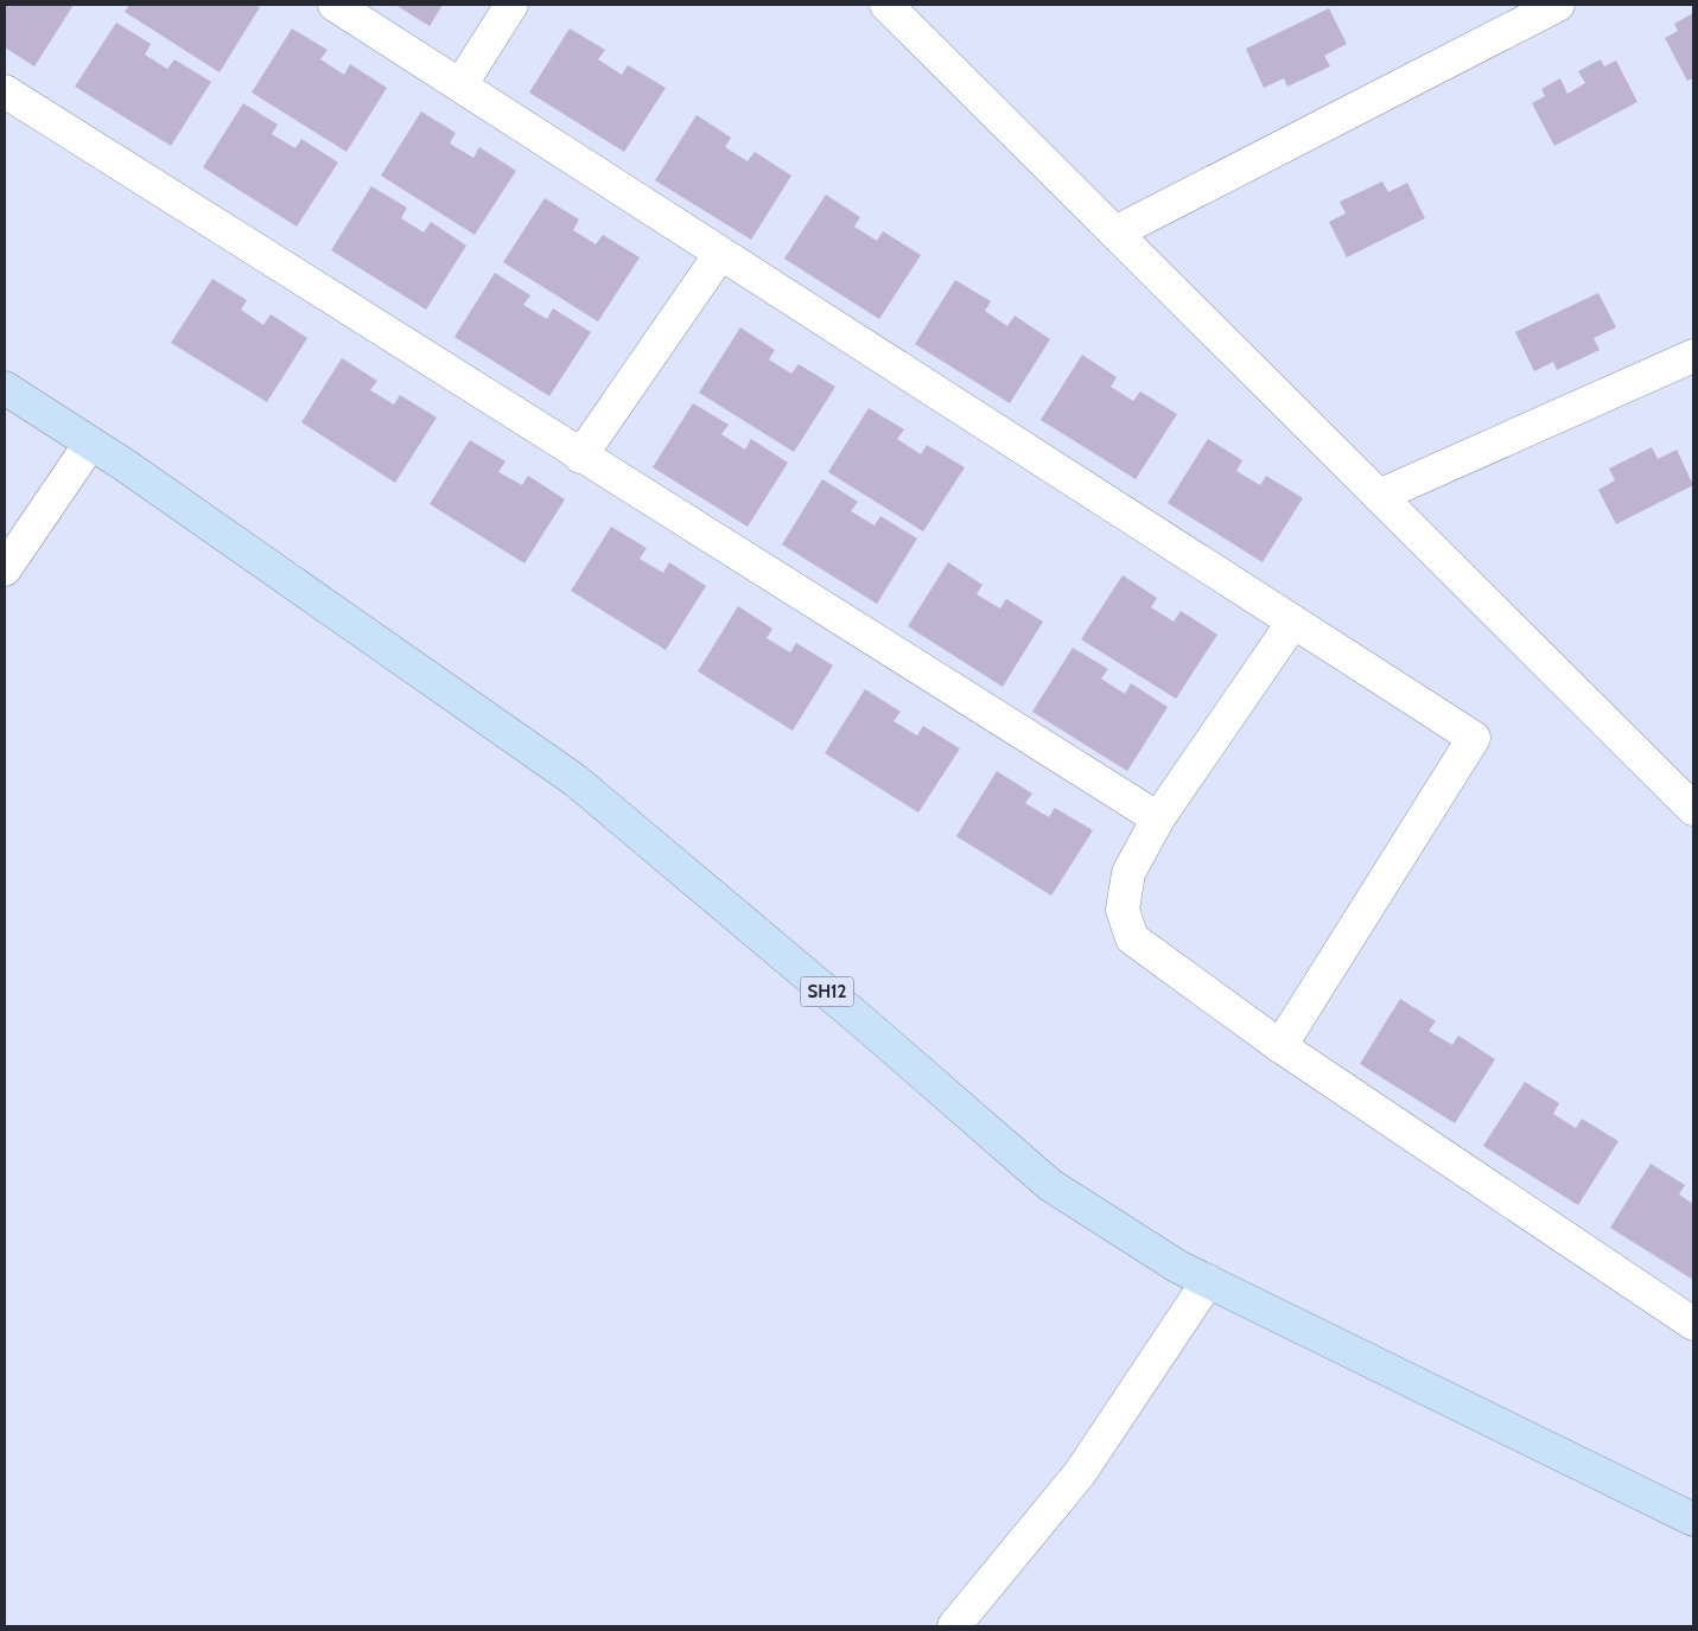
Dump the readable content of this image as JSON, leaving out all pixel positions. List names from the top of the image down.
{
  "streets": {
    "main road": ["SH12"]
  }
}
